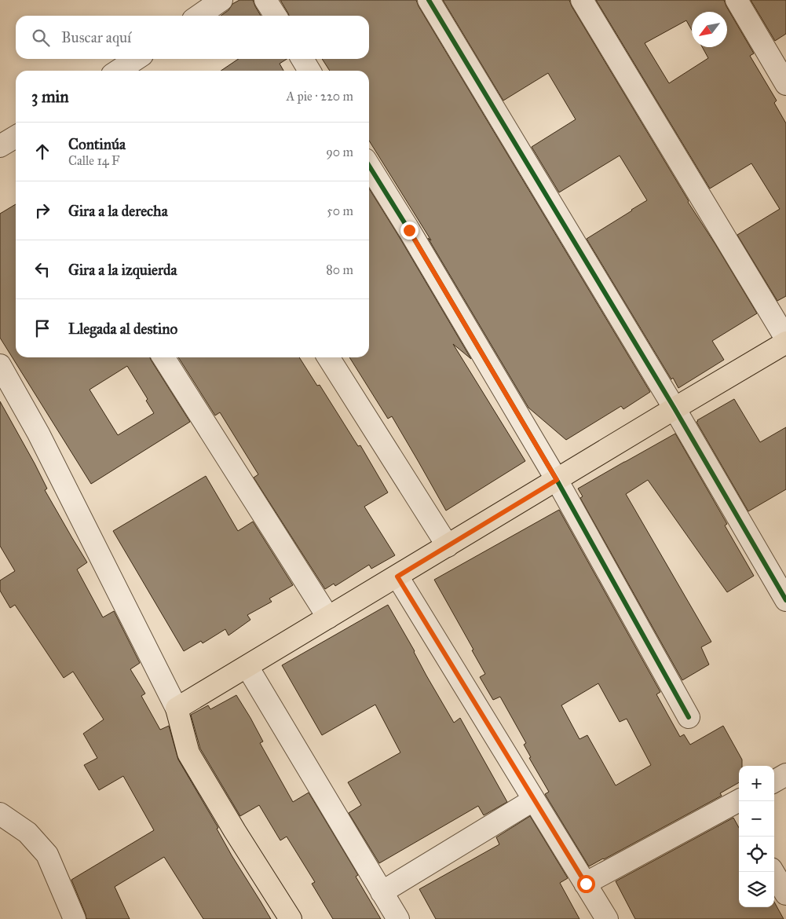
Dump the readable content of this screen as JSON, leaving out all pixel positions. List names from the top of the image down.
{
  "north": "bottom left",
  "page": {
    "search": "Buscar aquí",
    "heading": ["3 min", "A pie · 220 m"],
    "list": [
      ["Continúa", "Calle 14 F", "90 m"],
      ["Gira a la derecha", "50 m"],
      ["Gira a la izquierda", "80 m"],
      "Llegada al destino"
    ],
    "map_buttons": ["+", "−"]
  }
}
